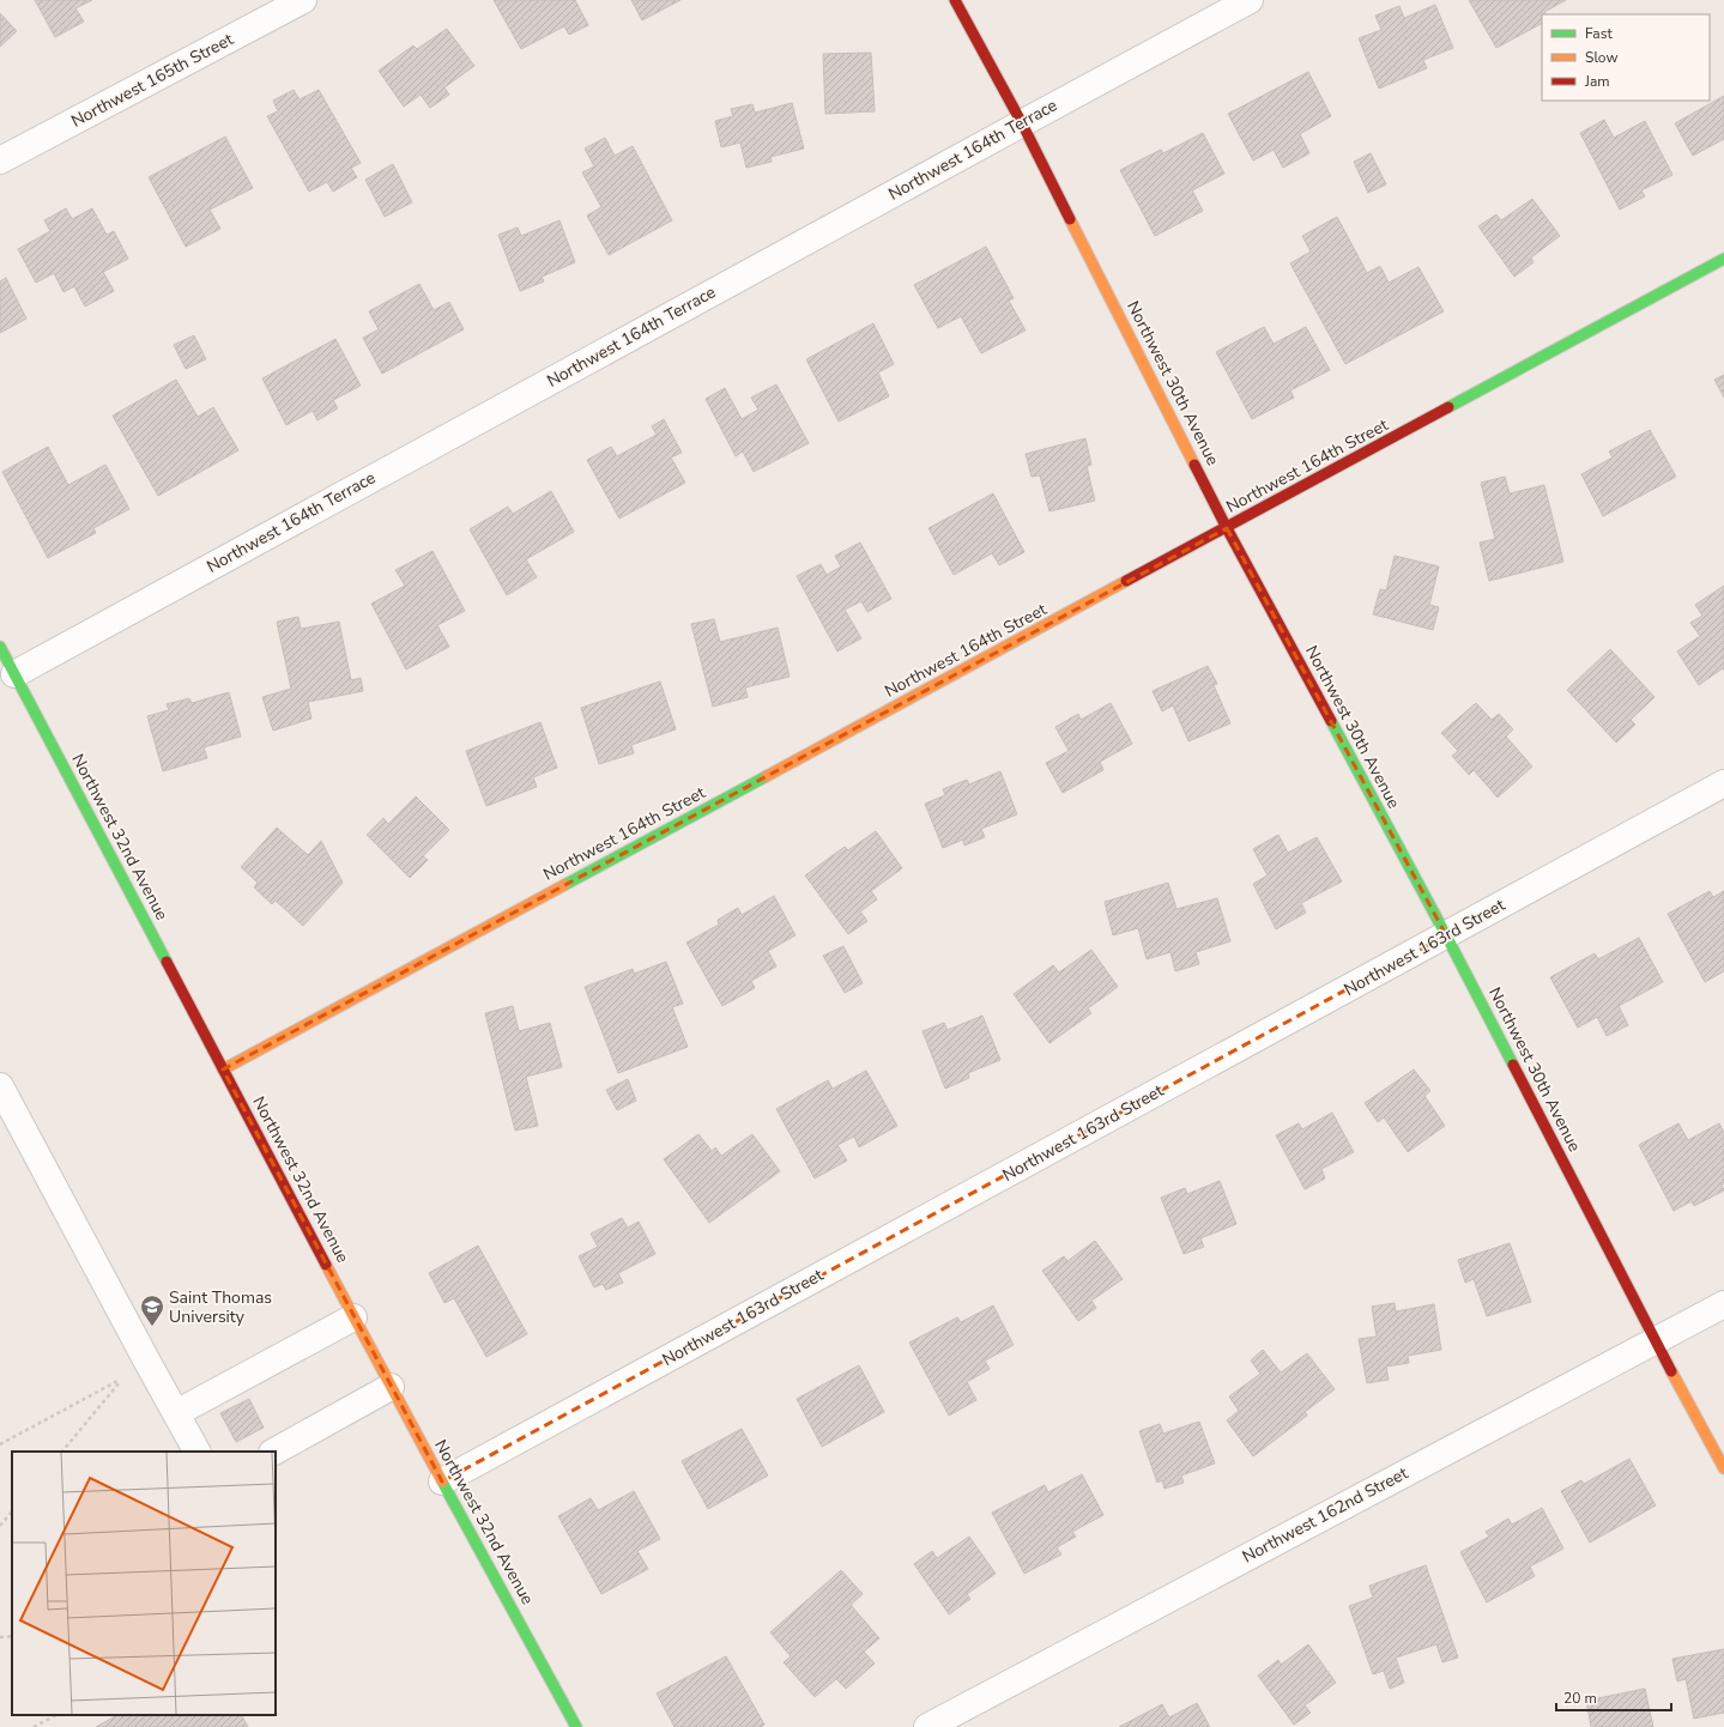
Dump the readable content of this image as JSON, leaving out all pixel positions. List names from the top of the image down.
{
  "streets": {
    "street": [
      "Northwest 165th Street",
      "Northwest 164th Terrace",
      "Northwest 30th Avenue",
      "Northwest 164th Street",
      "Northwest 32nd Avenue",
      "Northwest 163rd Street",
      "Northwest 162nd Street"
    ]
  },
  "crossings": [
    ["Northwest 164th Terrace", "Northwest 30th Avenue"],
    ["Northwest 164th Terrace", "Northwest 32nd Avenue"],
    ["Northwest 30th Avenue", "Northwest 164th Street"],
    ["Northwest 30th Avenue", "Northwest 163rd Street"],
    ["Northwest 30th Avenue", "Northwest 162nd Street"],
    ["Northwest 164th Street", "Northwest 32nd Avenue"],
    ["Northwest 32nd Avenue", "Northwest 163rd Street"]
  ],
  "places": {
    "school or university": ["Saint Thomas University"]
  },
  "legend": ["Fast", "Slow", "Jam"],
  "scale_bar": "20 m"
}
